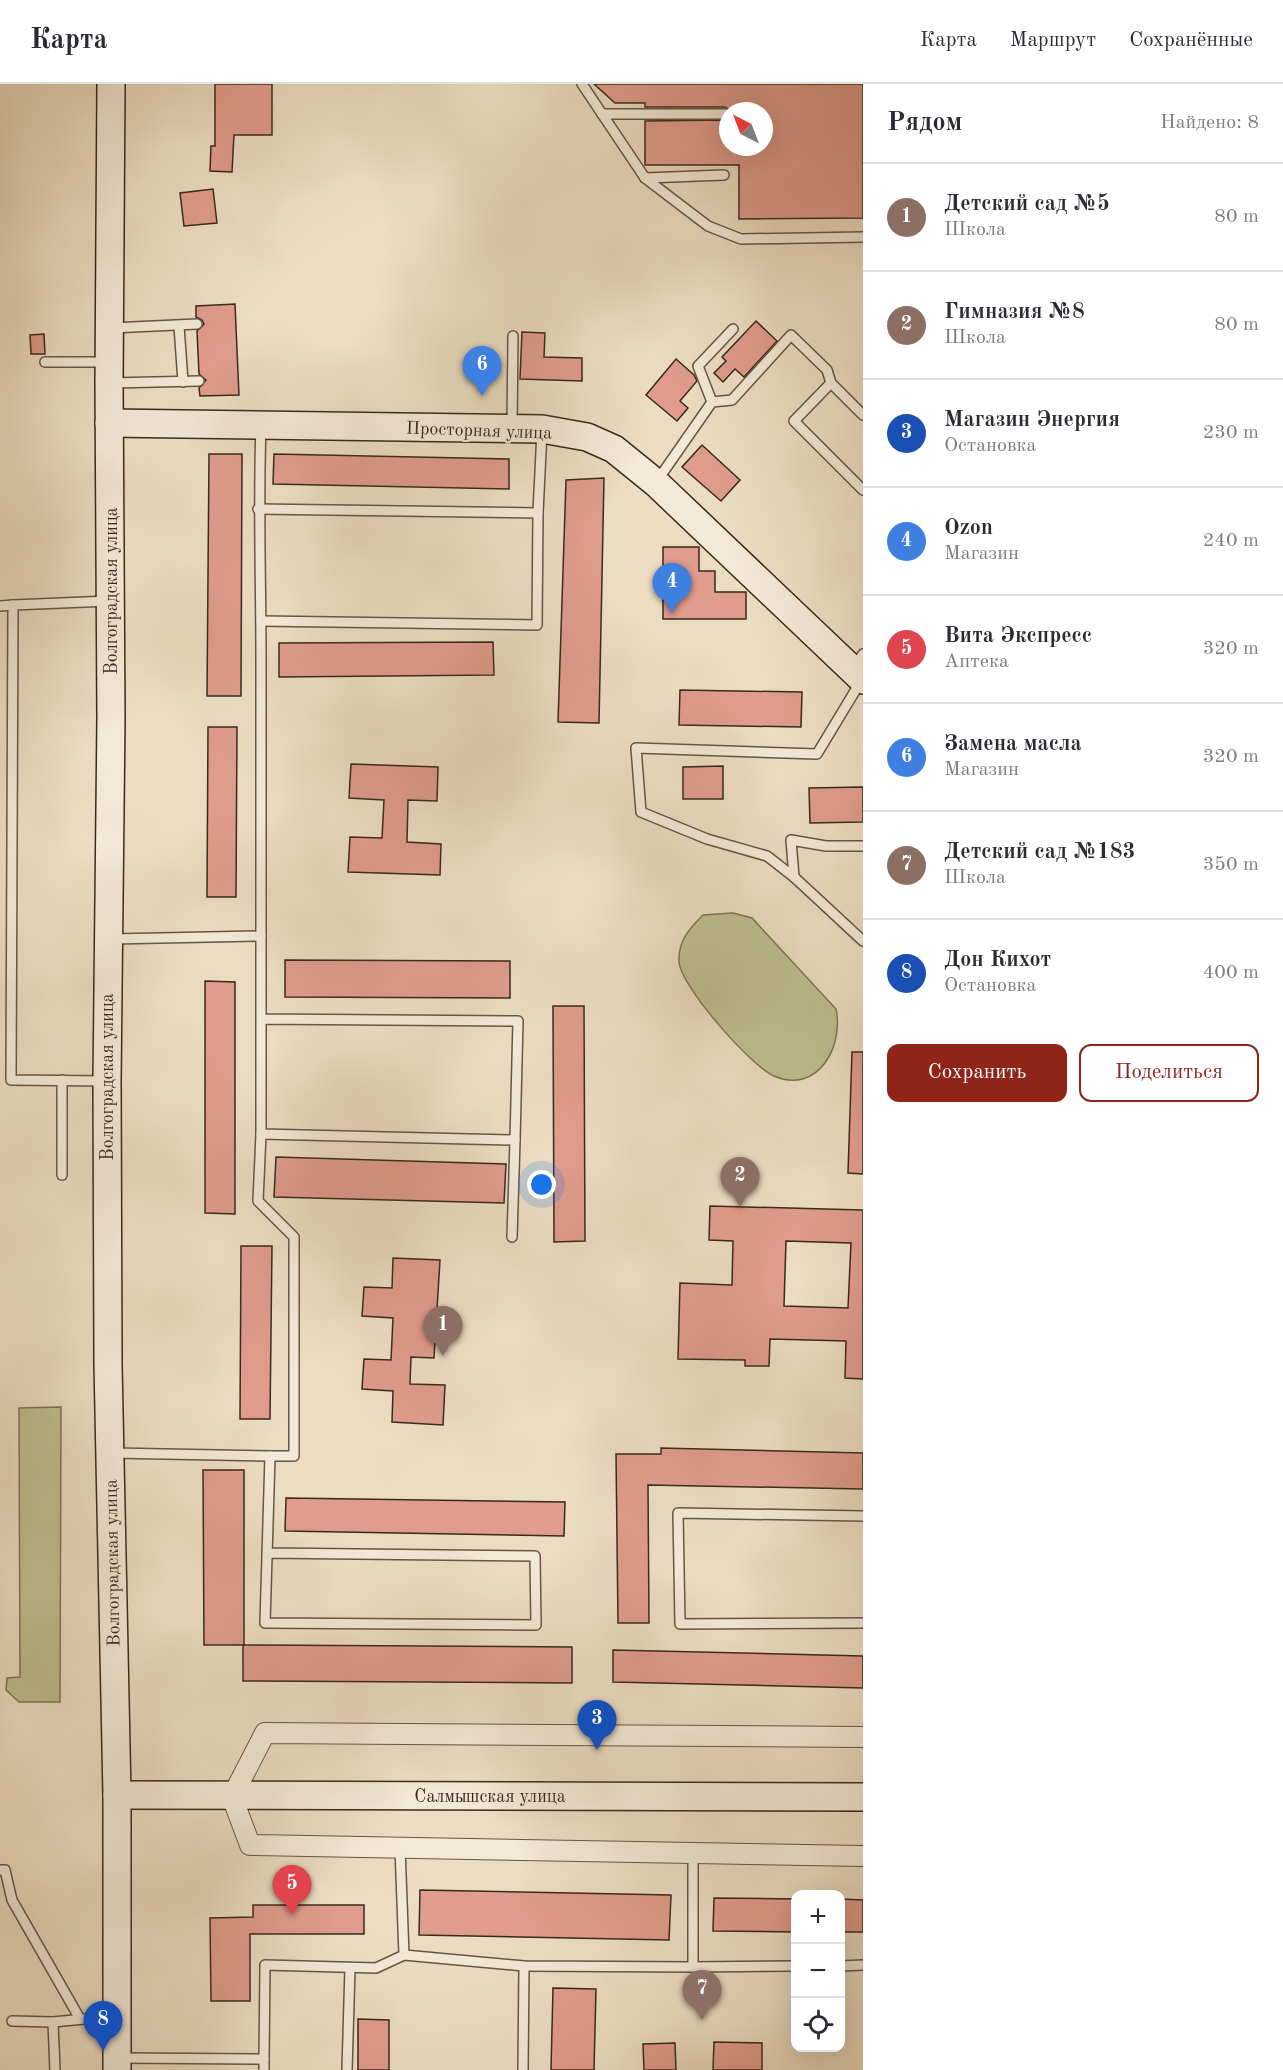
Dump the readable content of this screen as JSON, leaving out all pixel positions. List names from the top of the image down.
{
  "streets": {
    "main road": ["Просторная улица", "Волгоградская улица", "Салмышская улица"]
  },
  "crossings": [
    ["Просторная улица", "Волгоградская улица"],
    ["Волгоградская улица", "Салмышская улица"]
  ],
  "north": "top left",
  "page": {
    "header": "Карта",
    "nav": ["Карта", "Маршрут", "Сохранённые"],
    "heading": ["Рядом", "Найдено: 8"],
    "list": [
      {
        "mark": "1",
        "name": "Детский сад №5",
        "note": "Школа",
        "value": "80 m"
      },
      {
        "mark": "2",
        "name": "Гимназия №8",
        "note": "Школа",
        "value": "80 m"
      },
      {
        "mark": "3",
        "name": "Магазин Энергия",
        "note": "Остановка",
        "value": "230 m"
      },
      {
        "mark": "4",
        "name": "Ozon",
        "note": "Магазин",
        "value": "240 m"
      },
      {
        "mark": "5",
        "name": "Вита Экспресс",
        "note": "Аптека",
        "value": "320 m"
      },
      {
        "mark": "6",
        "name": "Замена масла",
        "note": "Магазин",
        "value": "320 m"
      },
      {
        "mark": "7",
        "name": "Детский сад №183",
        "note": "Школа",
        "value": "350 m"
      },
      {
        "mark": "8",
        "name": "Дон Кихот",
        "note": "Остановка",
        "value": "400 m"
      }
    ],
    "pins": [
      "6",
      "4",
      "2",
      "1",
      "3",
      "5",
      "7",
      "8"
    ],
    "buttons": ["Сохранить", "Поделиться"],
    "map_buttons": ["+", "−"]
  }
}
